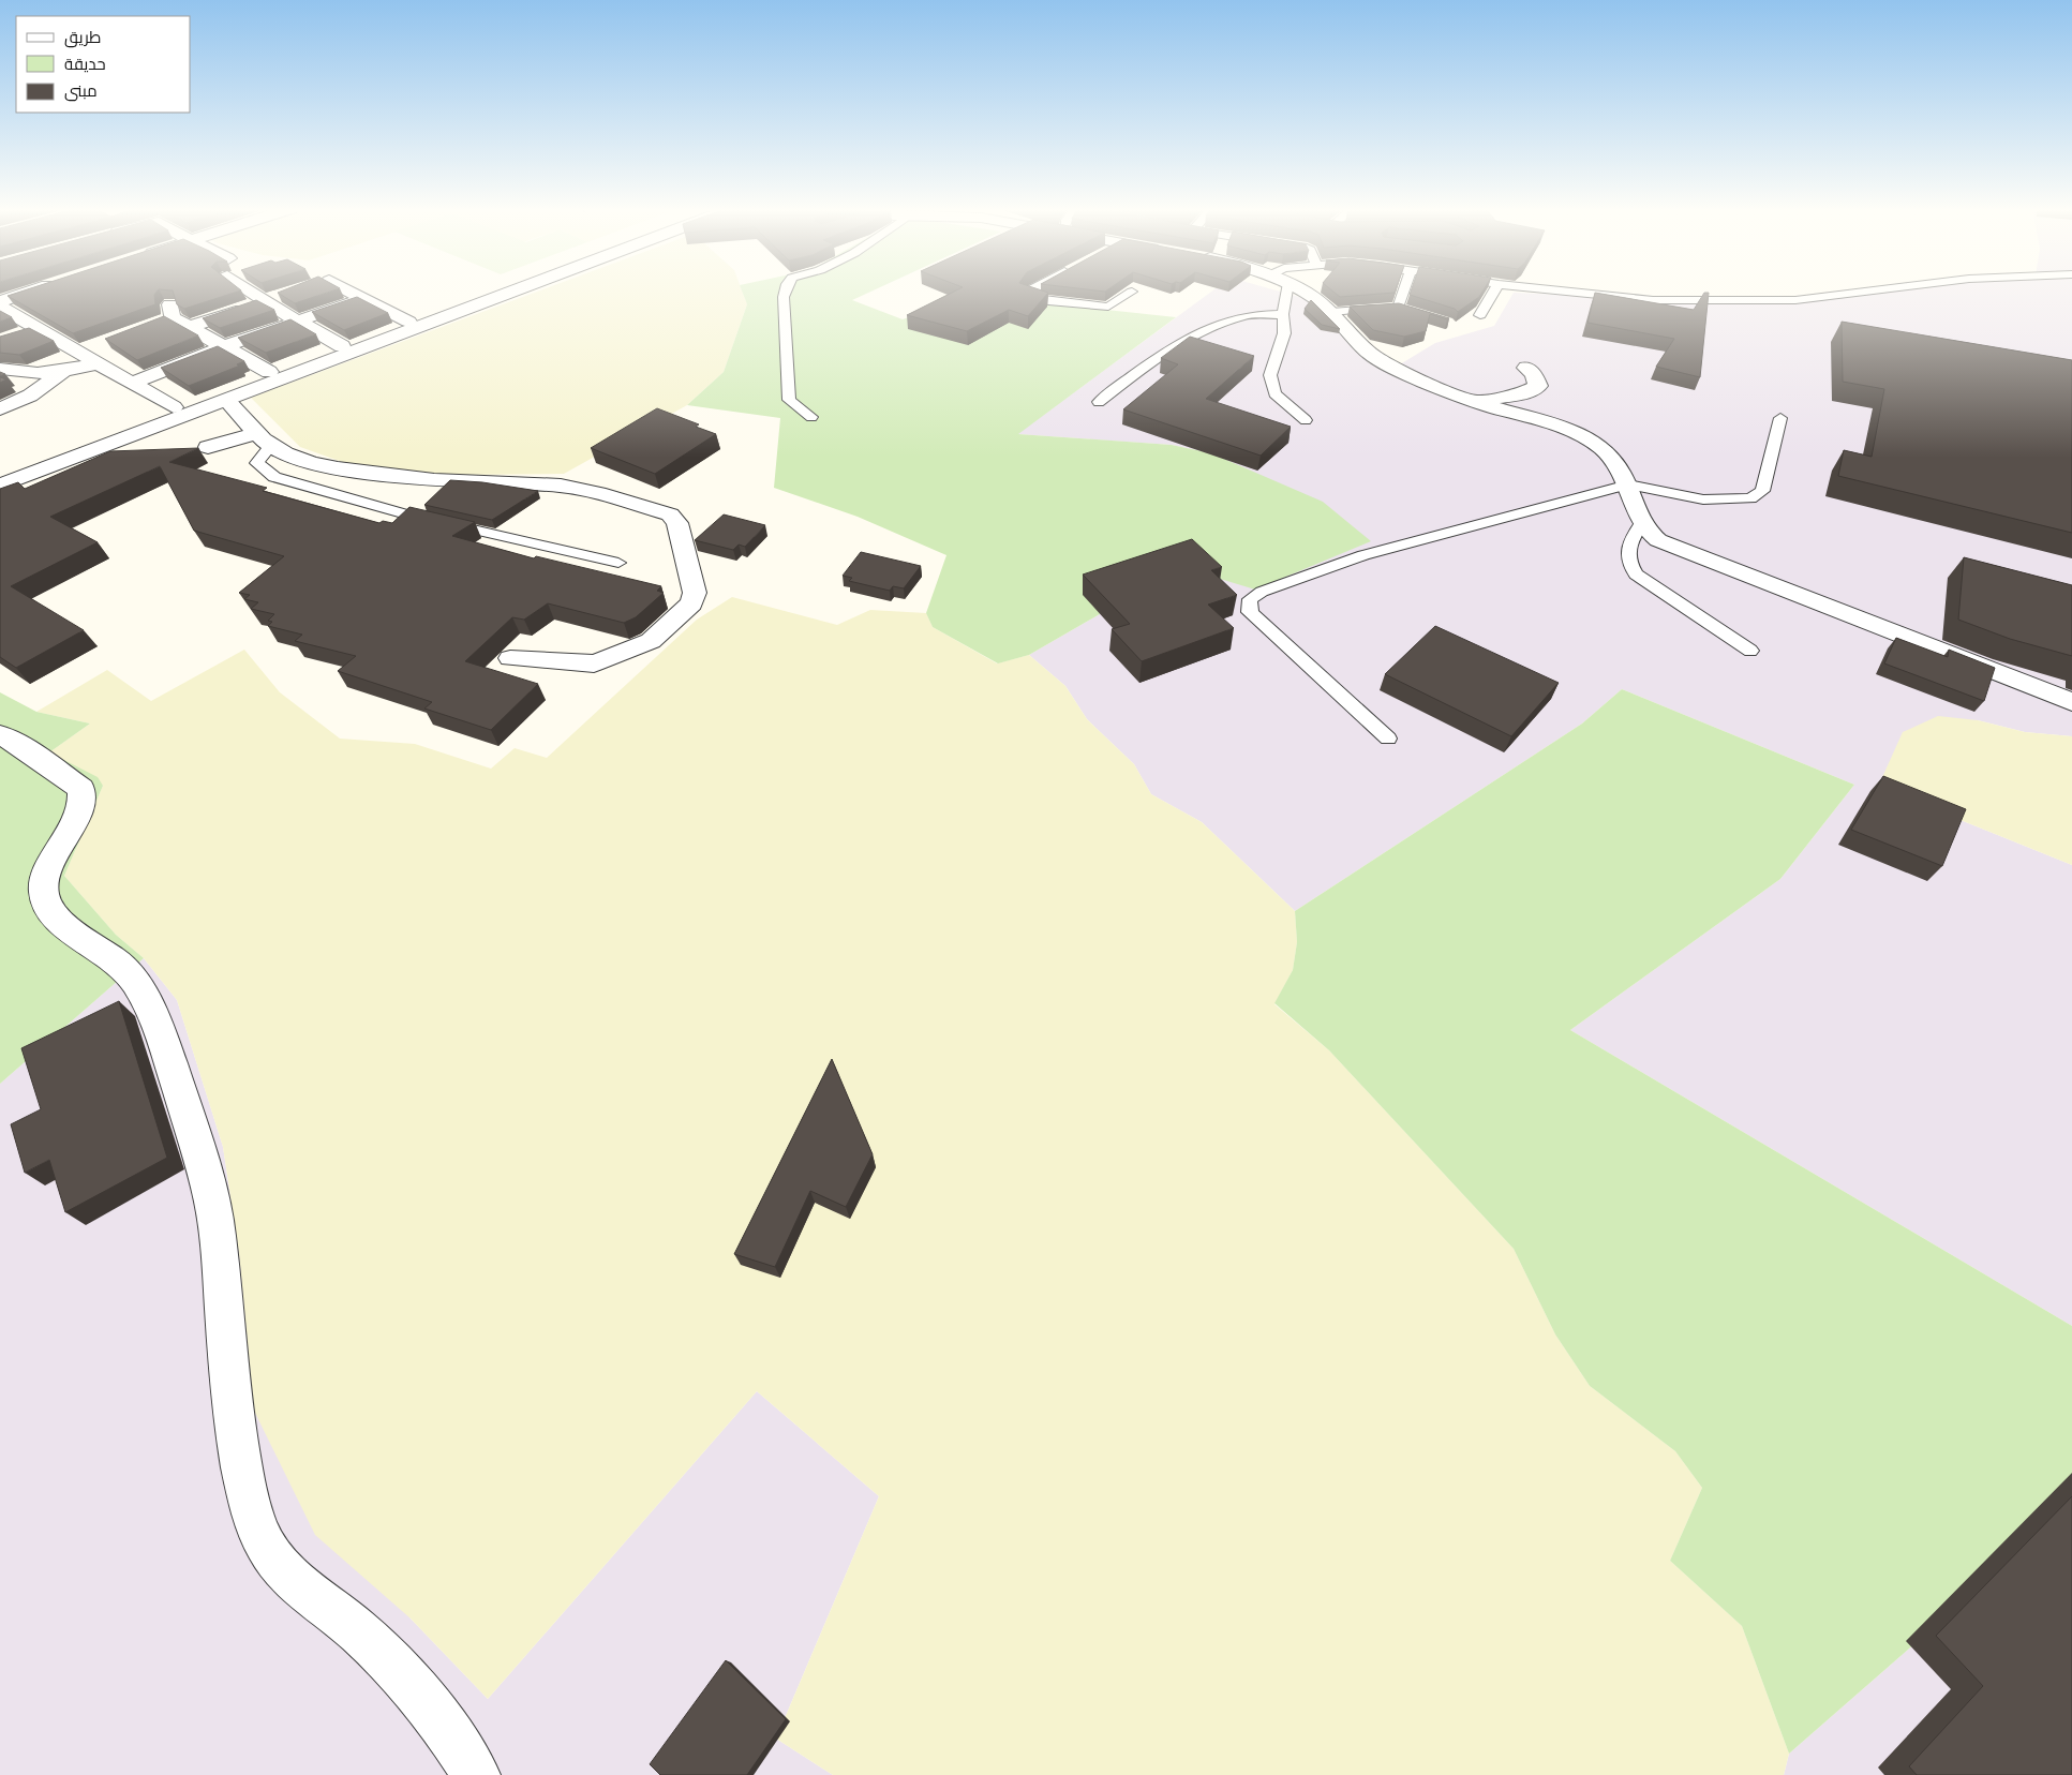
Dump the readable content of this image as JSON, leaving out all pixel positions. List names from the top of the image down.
{
  "legend": ["طريق", "حديقة", "مبنى"]
}
